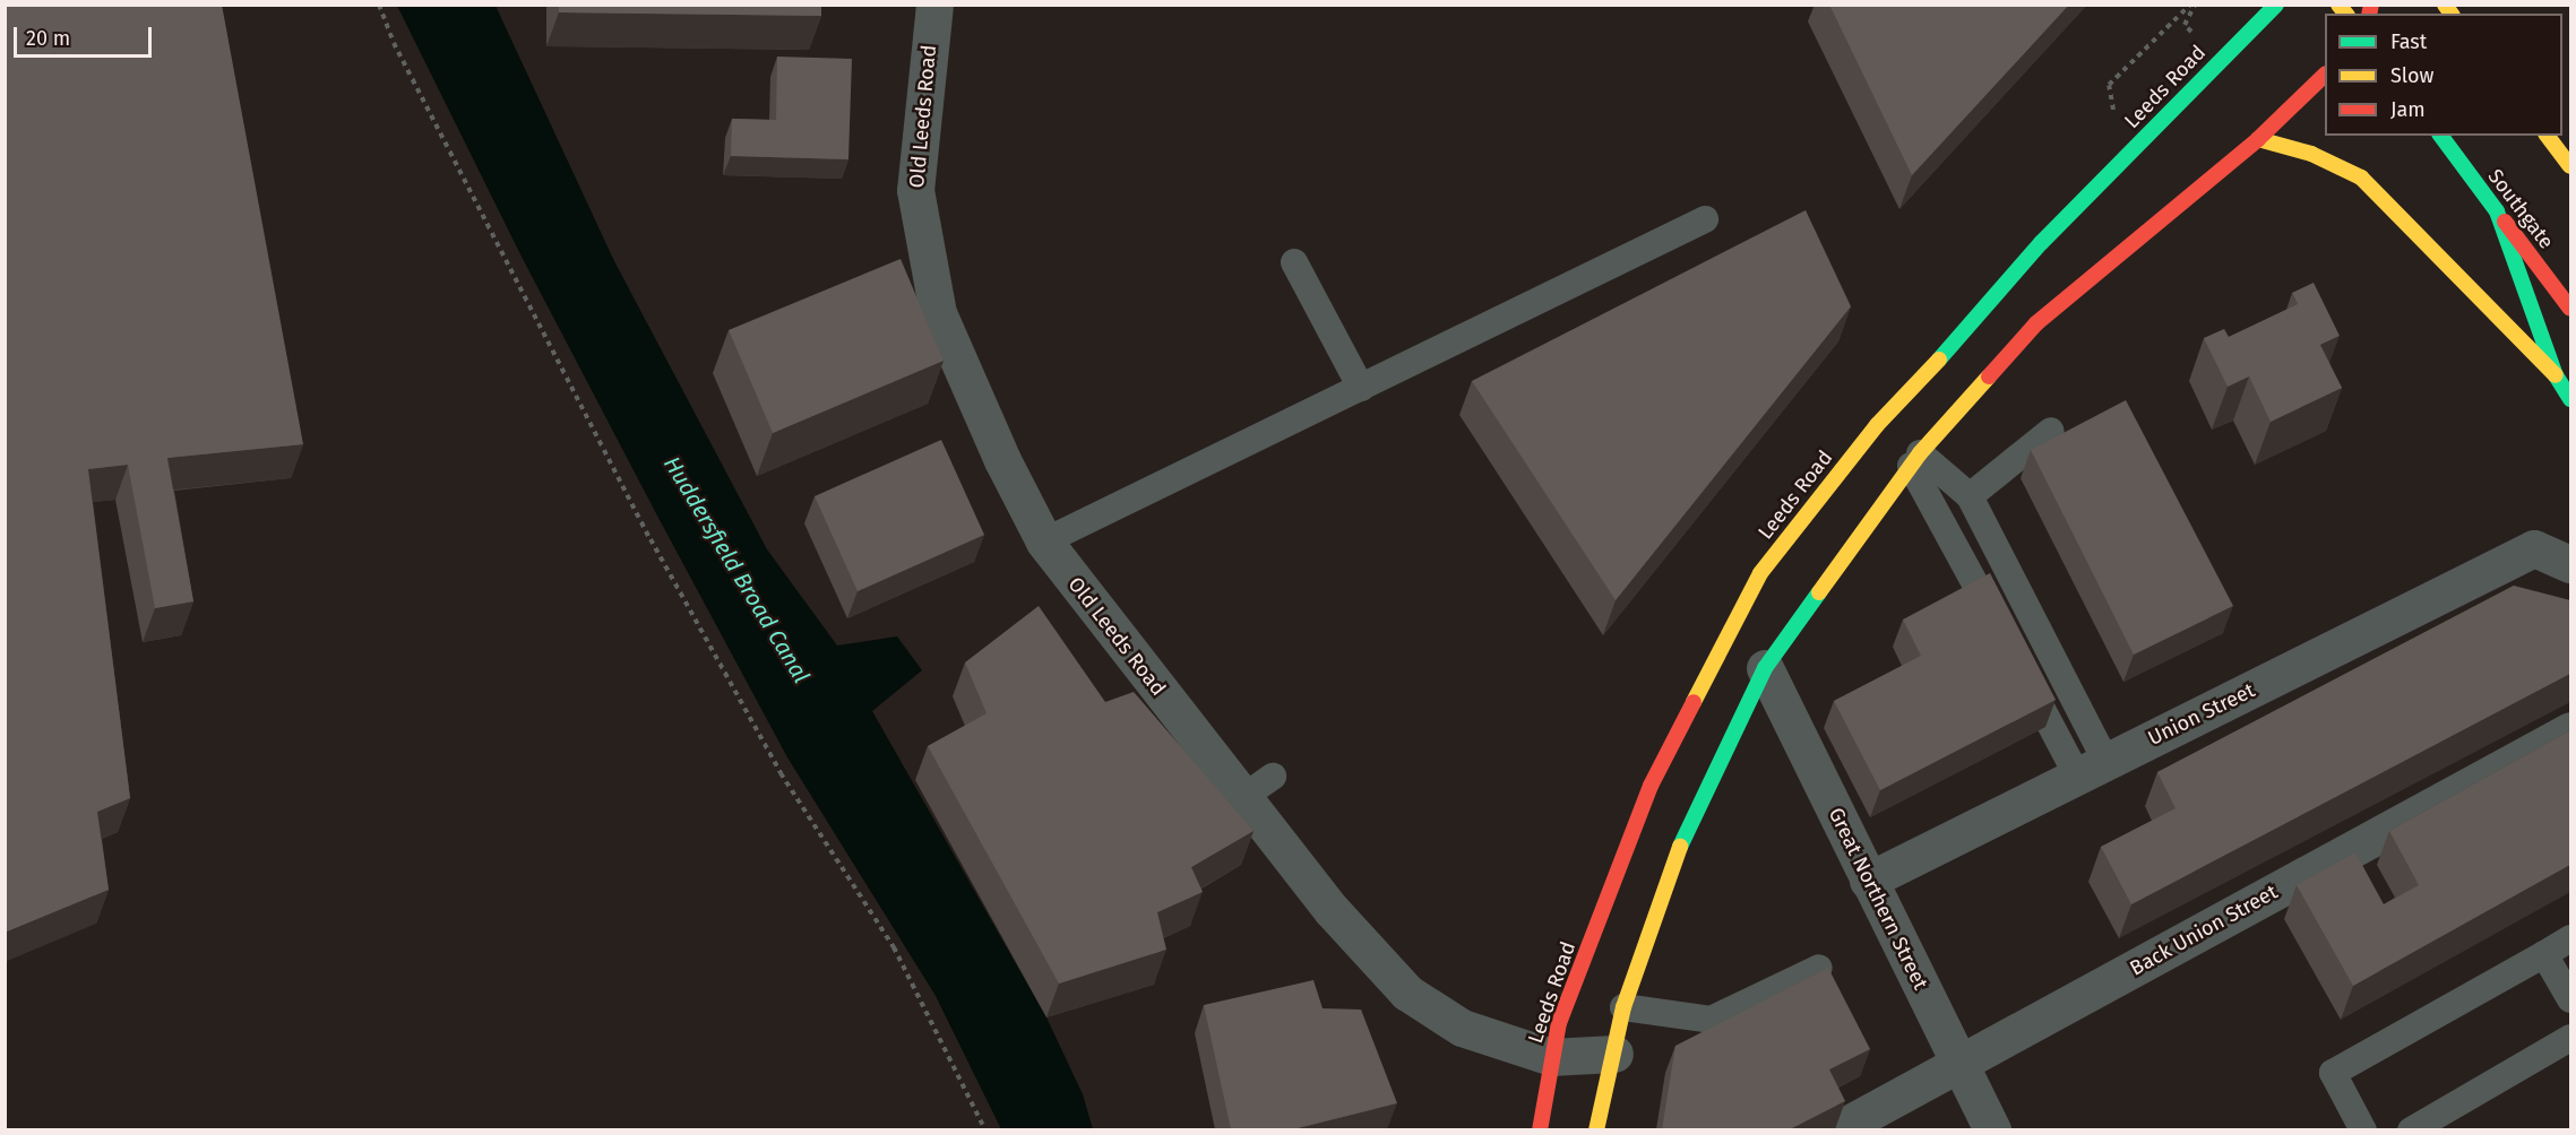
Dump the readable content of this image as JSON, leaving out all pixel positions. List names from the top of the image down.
{
  "streets": {
    "main road": ["Leeds Road", "Southgate"],
    "street": [
      "Old Leeds Road",
      "Union Street",
      "Great Northern Street",
      "Back Union Street"
    ]
  },
  "crossings": [
    ["Leeds Road", "Old Leeds Road"],
    ["Union Street", "Great Northern Street"],
    ["Great Northern Street", "Back Union Street"]
  ],
  "water": ["Huddersfield Broad Canal"],
  "legend": ["Fast", "Slow", "Jam"],
  "scale_bar": "20 m"
}
